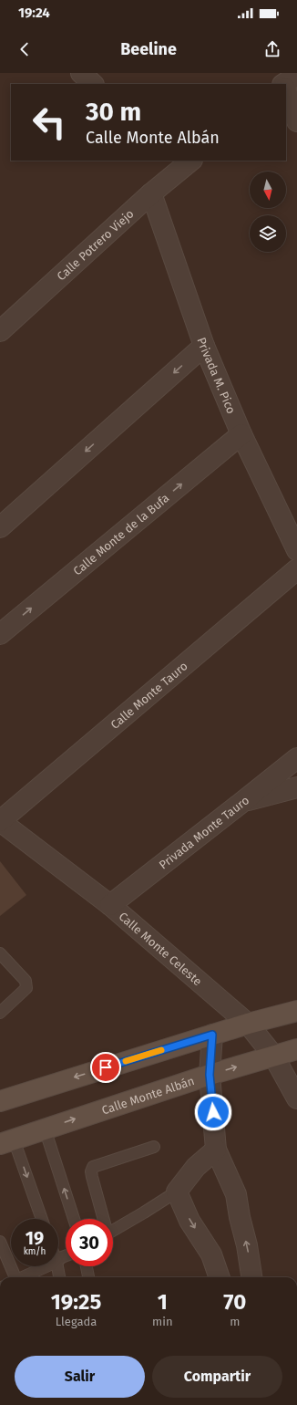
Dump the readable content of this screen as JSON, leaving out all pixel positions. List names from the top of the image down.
{
  "streets": {
    "main road": ["Calle Monte Albán"],
    "street": [
      "Calle Potrero Viejo",
      "Privada M. Pico",
      "Calle Monte de la Bufa",
      "Calle Monte Tauro",
      "Privada Monte Tauro",
      "Calle Monte Celeste"
    ]
  },
  "crossings": [
    ["Calle Potrero Viejo", "Privada M. Pico"],
    ["Privada M. Pico", "Calle Monte de la Bufa"],
    ["Calle Monte Tauro", "Calle Monte Celeste"],
    ["Privada Monte Tauro", "Calle Monte Celeste"],
    ["Calle Monte Celeste", "Calle Monte Albán"]
  ],
  "north": "bottom",
  "page": {
    "status": "19:24",
    "header": "Beeline",
    "turn": ["30 m", "Calle Monte Albán"],
    "speed": "19 km/h",
    "limit": "30",
    "eta": [
      "19:25",
      "Llegada",
      "1",
      "min",
      "70",
      "m"
    ],
    "buttons": ["Salir", "Compartir"]
  }
}
